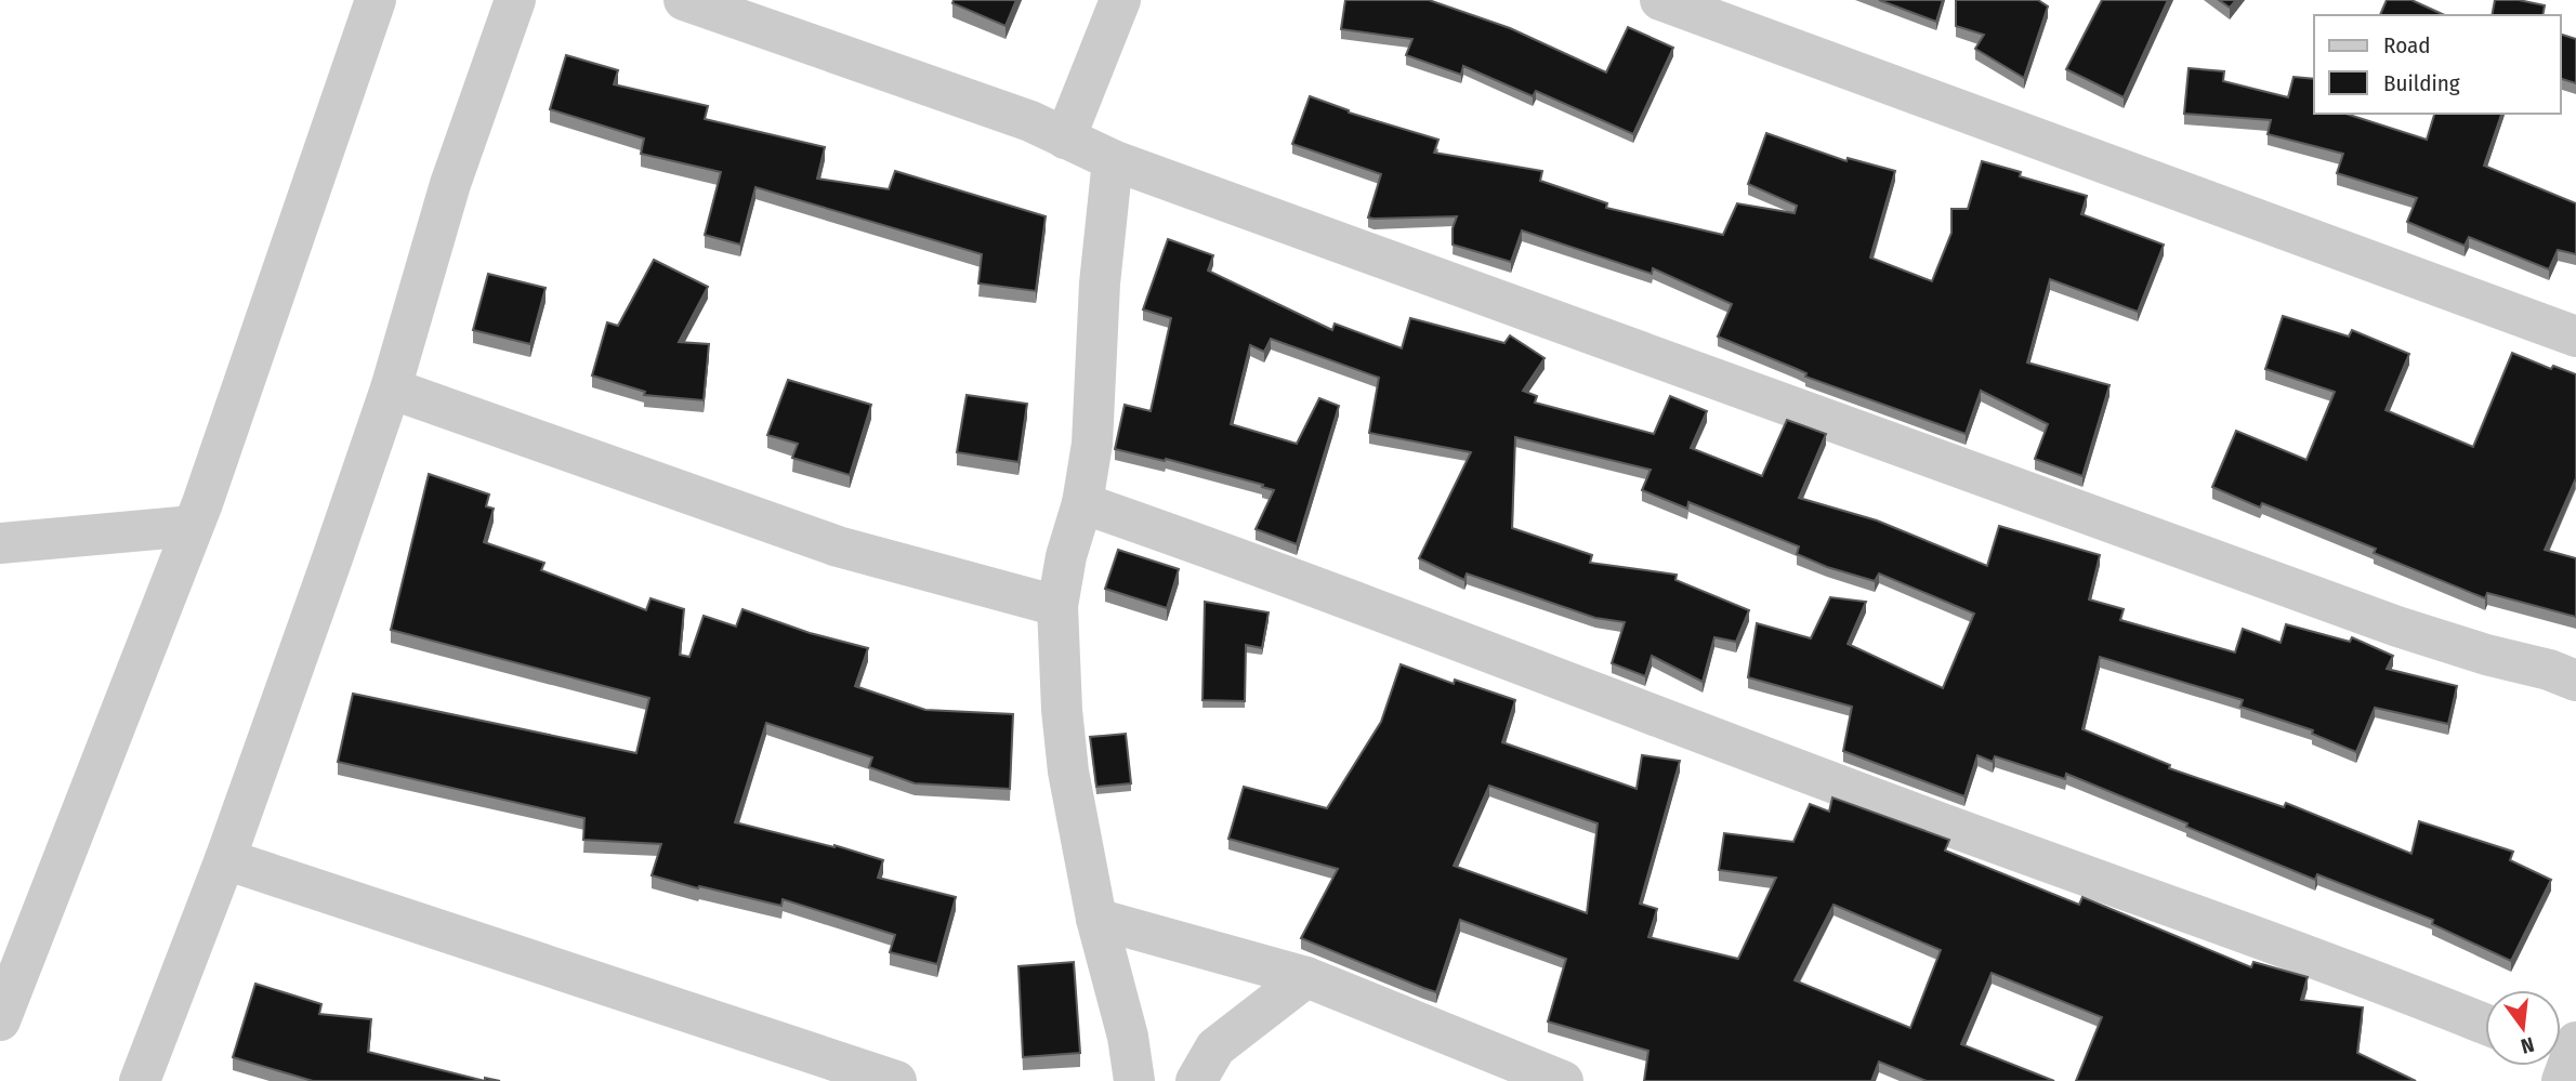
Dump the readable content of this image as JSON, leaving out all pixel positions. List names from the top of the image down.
{
  "legend": ["Road", "Building"],
  "north": "bottom"
}
